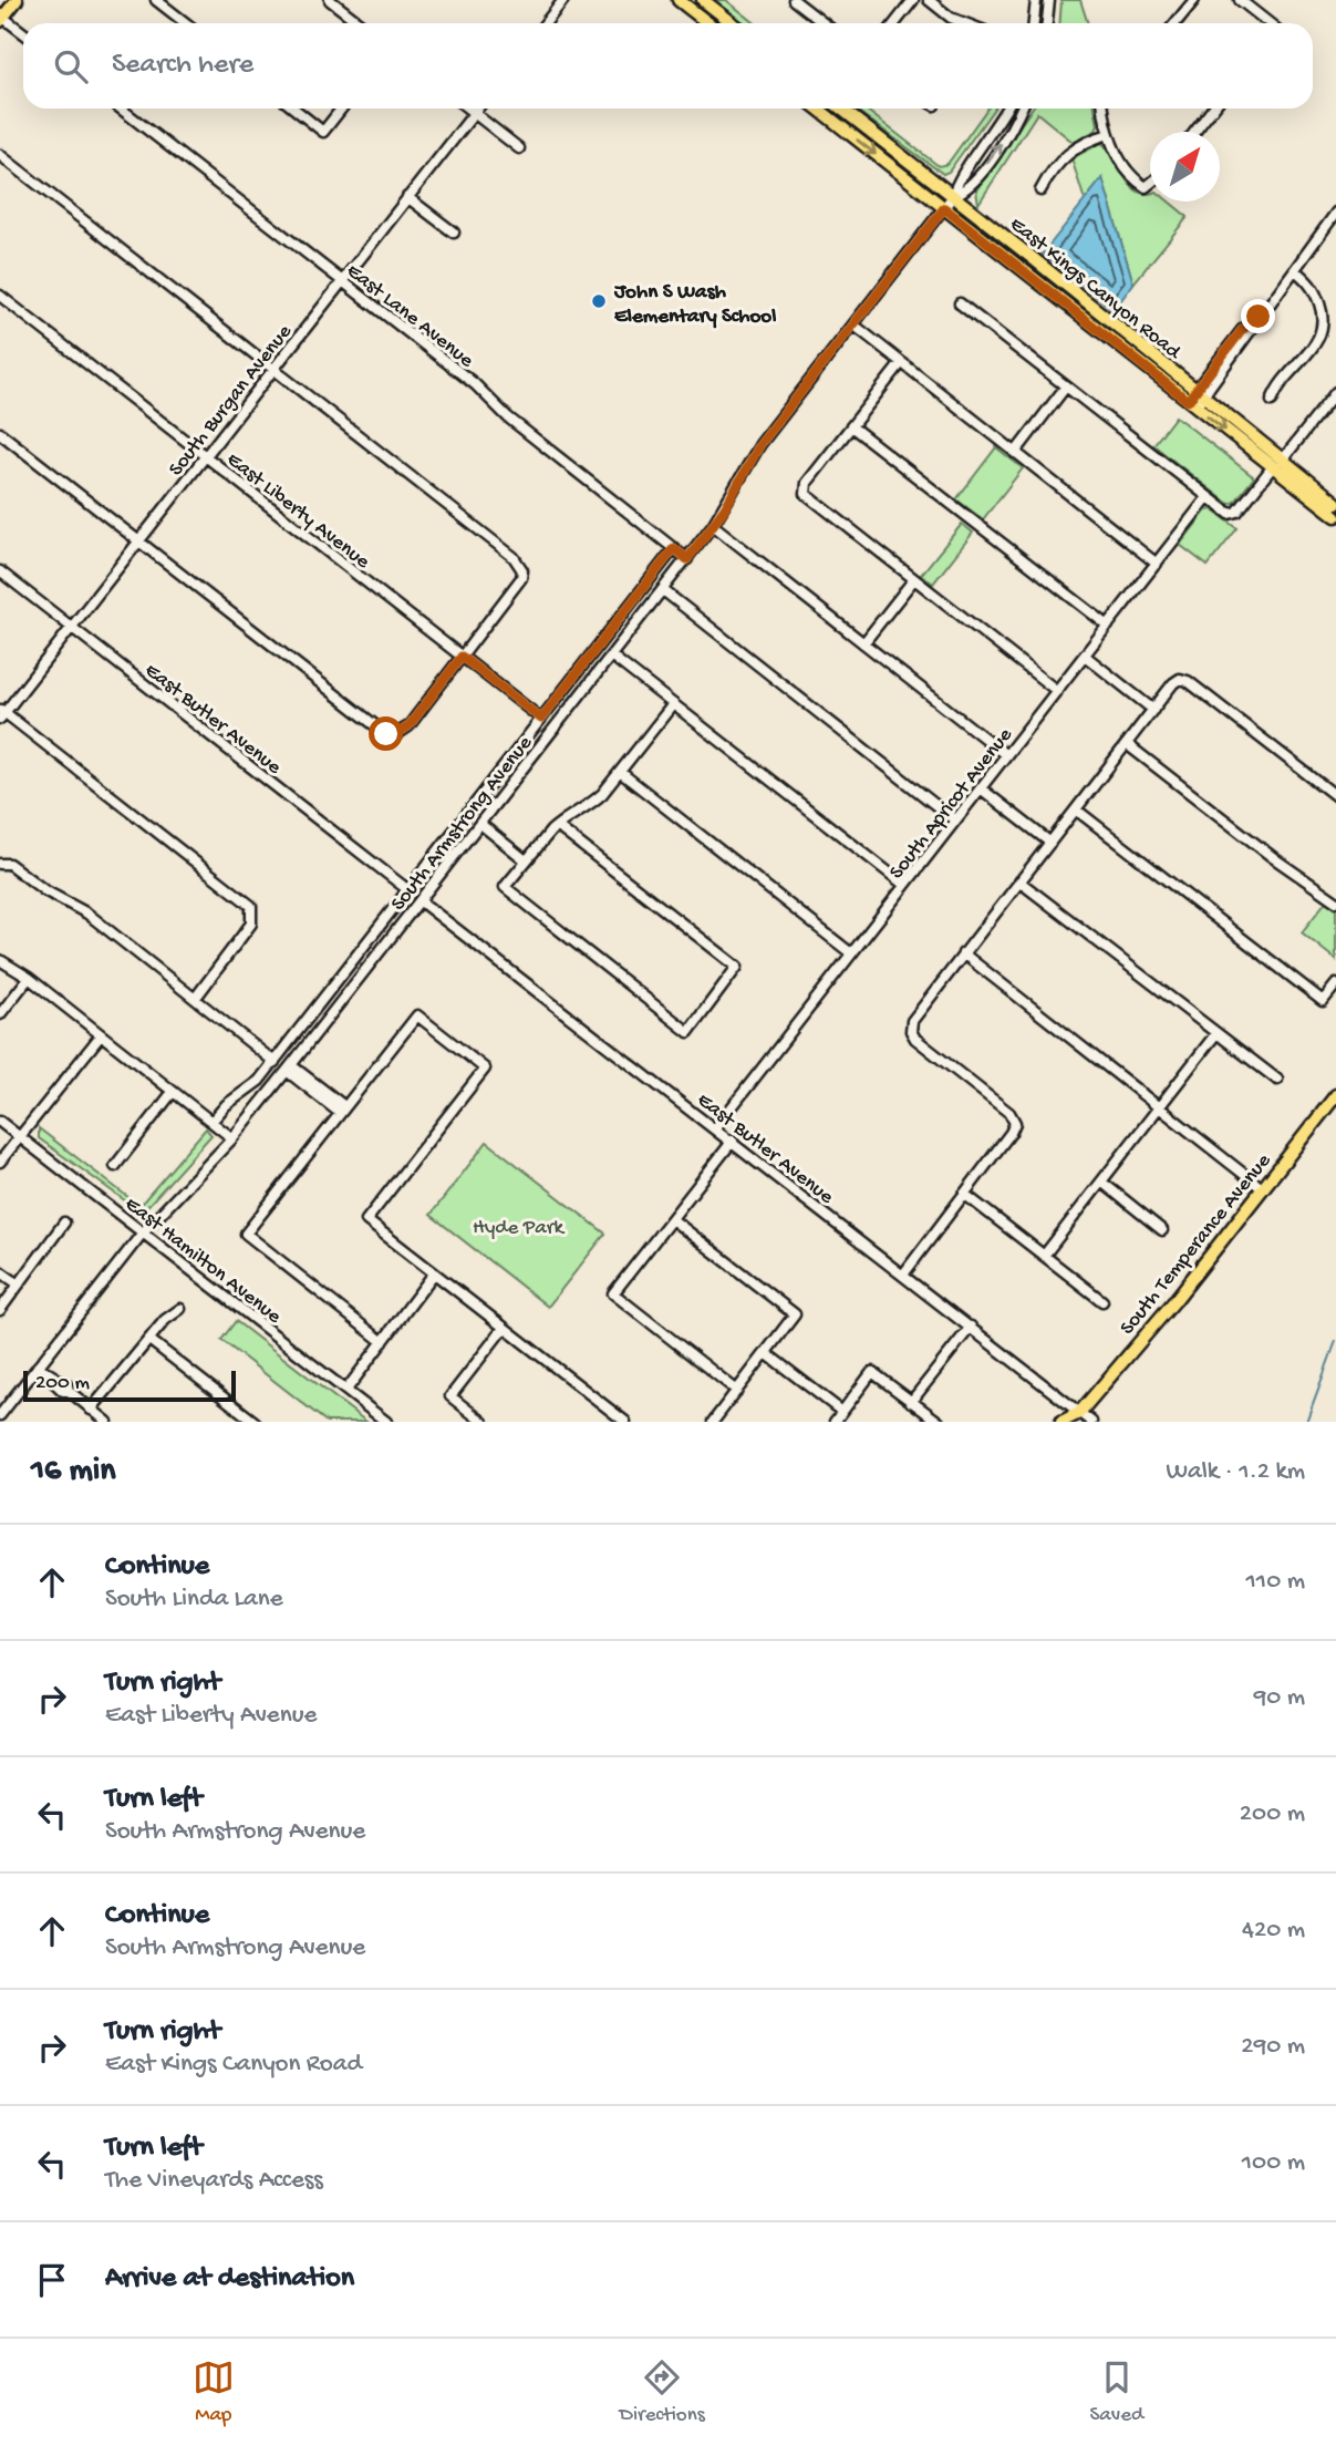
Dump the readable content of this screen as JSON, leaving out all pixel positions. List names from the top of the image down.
{
  "streets": {
    "main road": ["East Kings Canyon Road", "South Temperance Avenue"],
    "street": [
      "East Lane Avenue",
      "South Burgan Avenue",
      "East Liberty Avenue",
      "East Butler Avenue",
      "South Apricot Avenue",
      "South Armstrong Avenue",
      "East Hamilton Avenue"
    ]
  },
  "crossings": [
    ["East Kings Canyon Road", "South Armstrong Avenue"],
    ["East Lane Avenue", "South Burgan Avenue"],
    ["East Lane Avenue", "South Armstrong Avenue"],
    ["South Burgan Avenue", "East Liberty Avenue"],
    ["South Burgan Avenue", "East Butler Avenue"],
    ["East Liberty Avenue", "South Armstrong Avenue"],
    ["East Butler Avenue", "South Apricot Avenue"],
    ["East Butler Avenue", "South Armstrong Avenue"],
    ["East Butler Avenue", "South Temperance Avenue"],
    ["South Armstrong Avenue", "East Hamilton Avenue"]
  ],
  "parks": ["Hyde Park"],
  "places": ["John S Wash Elementary School"],
  "scale_bar": "200 m",
  "north": "top right",
  "page": {
    "search": "Search here",
    "scale": "200 m",
    "heading": ["16 min", "Walk · 1.2 km"],
    "list": [
      ["Continue", "South Linda Lane", "110 m"],
      ["Turn right", "East Liberty Avenue", "90 m"],
      ["Turn left", "South Armstrong Avenue", "200 m"],
      ["Continue", "South Armstrong Avenue", "420 m"],
      ["Turn right", "East Kings Canyon Road", "290 m"],
      ["Turn left", "The Vineyards Access", "100 m"],
      "Arrive at destination"
    ],
    "nav": ["Map", "Directions", "Saved"]
  }
}
